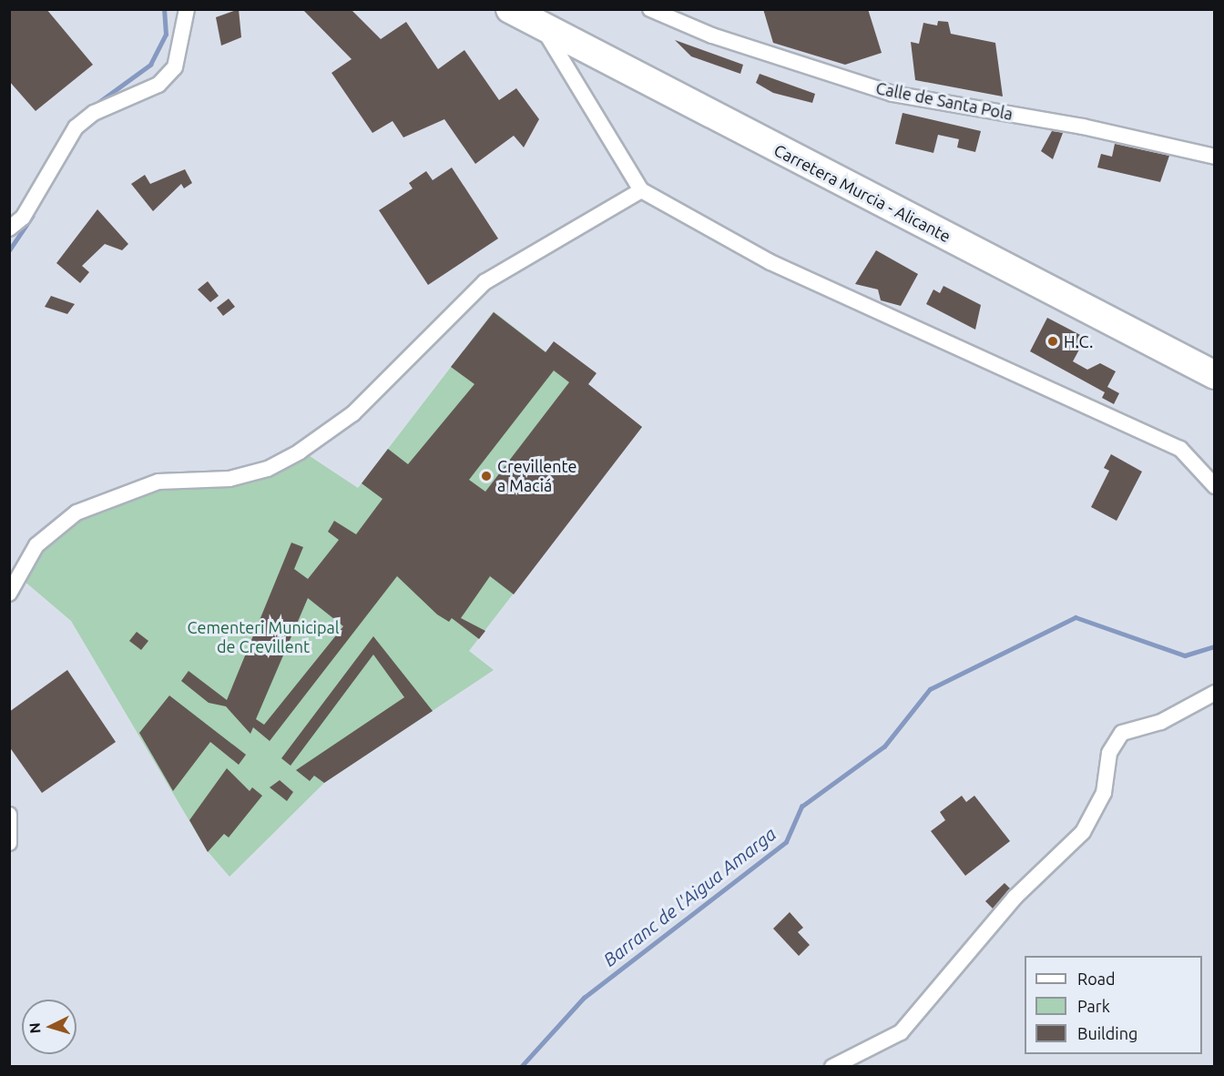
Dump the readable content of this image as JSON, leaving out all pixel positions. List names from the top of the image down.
{
  "streets": {
    "highway": ["Carretera Murcia - Alicante"],
    "street": ["Calle de Santa Pola"]
  },
  "water": ["Barranc de l'Aigua Amarga"],
  "parks": ["Cementeri Municipal de Crevillent"],
  "places": ["H.C.", "Crevillente a Maciá"],
  "legend": ["Road", "Park", "Building"],
  "north": "left"
}
